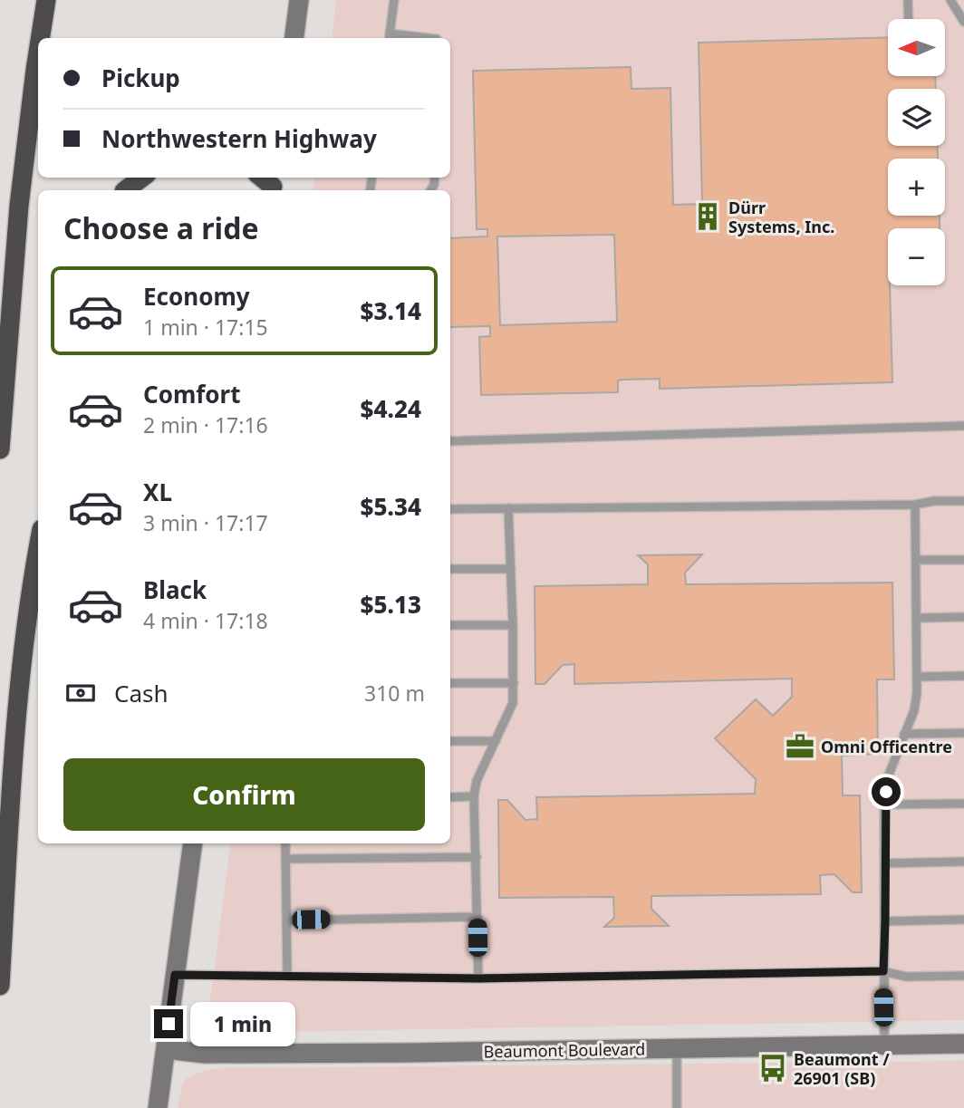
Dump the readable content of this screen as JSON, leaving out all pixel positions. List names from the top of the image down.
{
  "streets": {
    "street": ["Beaumont Boulevard"]
  },
  "places": {
    "building": ["Dürr Systems, Inc."],
    "office": ["Omni Officentre"],
    "bus stop": ["Beaumont / 26901 (SB)"]
  },
  "north": "left",
  "page": {
    "map_buttons": ["+", "−"],
    "banner": ["Pickup", "Northwestern Highway"],
    "heading": "Choose a ride",
    "list": [
      {
        "name": "Economy",
        "note": "1 min · 17:15",
        "value": "$3.14"
      },
      {
        "name": "Comfort",
        "note": "2 min · 17:16",
        "value": "$4.24"
      },
      {
        "name": "XL",
        "note": "3 min · 17:17",
        "value": "$5.34"
      },
      {
        "name": "Black",
        "note": "4 min · 17:18",
        "value": "$5.13"
      }
    ],
    "pay": ["Cash", "310 m"],
    "buttons": "Confirm",
    "bubble": "1 min"
  }
}
